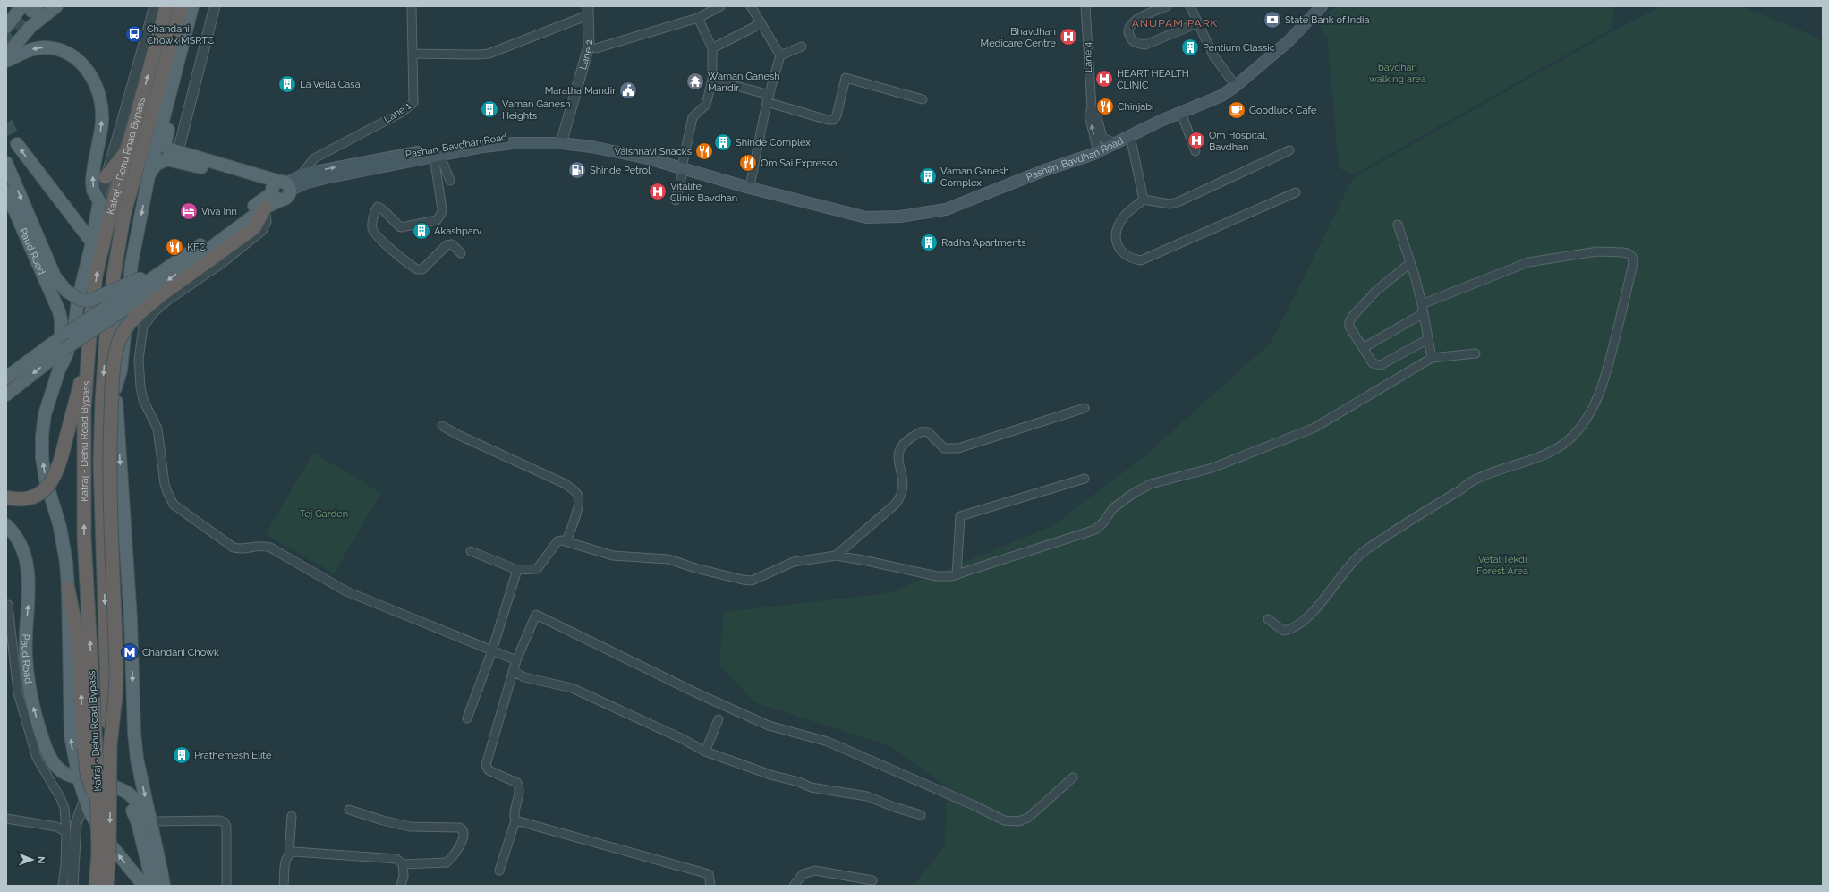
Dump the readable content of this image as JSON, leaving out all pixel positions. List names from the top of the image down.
{
  "streets": {
    "highway": ["Katraj - Dehu Road Bypass"],
    "main road": ["Pashan-Bavdhan Road", "Paud Road"],
    "street": ["Lane 2", "Lane 4", "Lane 1"]
  },
  "crossings": [
    ["Lane 2", "Pashan-Bavdhan Road"],
    ["Lane 4", "Pashan-Bavdhan Road"],
    ["Lane 1", "Pashan-Bavdhan Road"]
  ],
  "districts": ["ANUPAM PARK"],
  "parks": ["bavdhan walking area", "Tej Garden", "Vetal Tekdi Forest Area"],
  "places": {
    "bank": ["State Bank of India"],
    "bus stop": ["Chandani Chowk MSRTC"],
    "hospital": [
      "Bhavdhan Medicare Centre",
      "HEART HEALTH CLINIC",
      "Om Hospital, Bavdhan",
      "Vitalife Clinic Bavdhan"
    ],
    "building": [
      "Pentium Classic",
      "La Vella Casa",
      "Vaman Ganesh Heights",
      "Shinde Complex",
      "Vaman Ganesh Complex",
      "Akashparv",
      "Radha Apartments",
      "Prathemesh Elite"
    ],
    "temple": ["Waman Ganesh Mandir"],
    "public building": ["Maratha Mandir"],
    "restaurant": [
      "Chinjabi",
      "Vaishnavi Snacks",
      "Om Sai Expresso",
      "KFC"
    ],
    "cafe": ["Goodluck Cafe"],
    "fuel station": ["Shinde Petrol"],
    "hotel": ["Viva Inn"],
    "metro station": ["Chandani Chowk"]
  },
  "north": "right"
}
